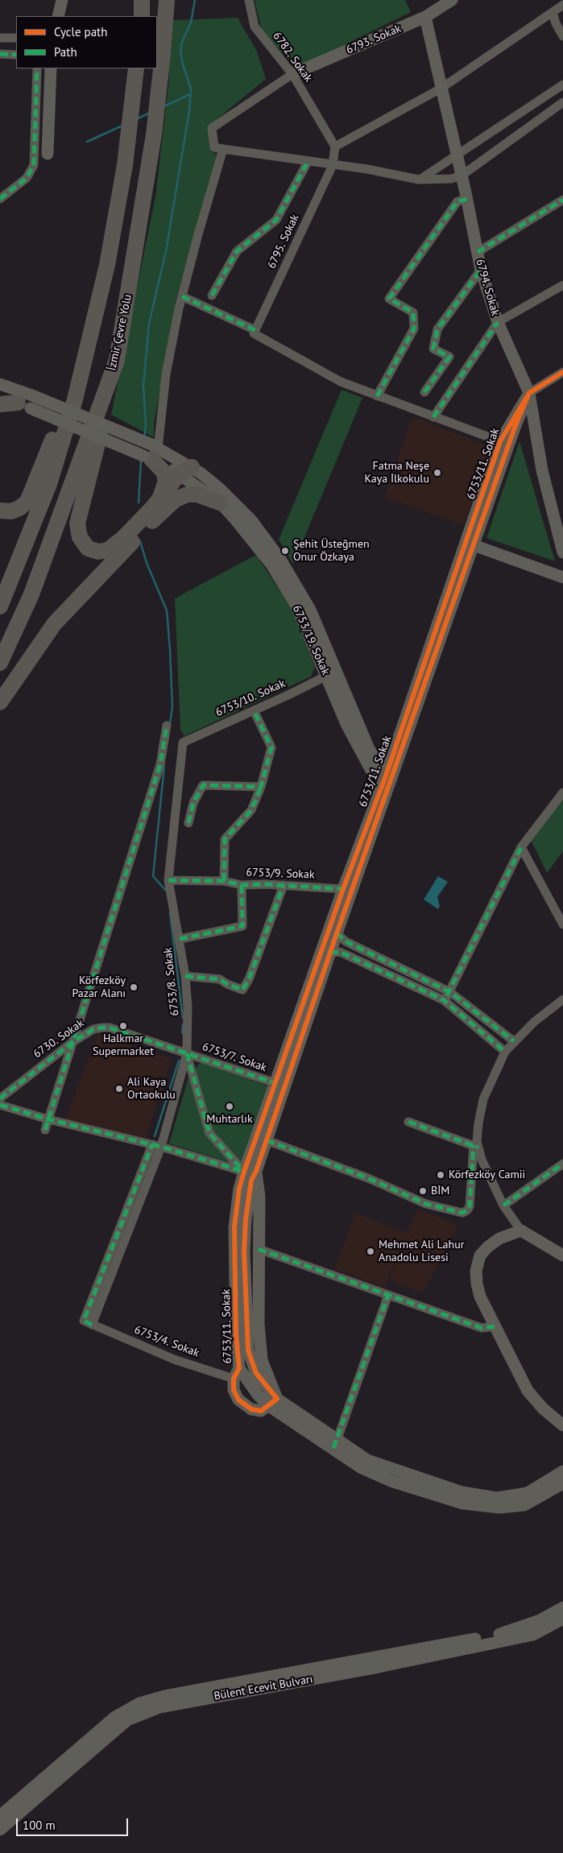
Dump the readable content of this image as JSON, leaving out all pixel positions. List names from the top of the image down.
{
  "streets": {
    "highway": ["İzmir Çevre Yolu"],
    "street": [
      "6793. Sokak",
      "6782. Sokak",
      "6795. Sokak",
      "6794. Sokak",
      "6753/11. Sokak",
      "6753/19. Sokak",
      "6753/10. Sokak",
      "6753/9. Sokak",
      "6753/8. Sokak",
      "6730. Sokak",
      "6753/7. Sokak",
      "6753/4. Sokak",
      "Bülent Ecevit Bulvarı"
    ]
  },
  "crossings": [
    ["6793. Sokak", "6782. Sokak"],
    ["6793. Sokak", "6794. Sokak"],
    ["6782. Sokak", "6795. Sokak"],
    ["6794. Sokak", "6753/11. Sokak"],
    ["6753/11. Sokak", "6753/19. Sokak"],
    ["6753/11. Sokak", "6753/9. Sokak"],
    ["6753/11. Sokak", "6753/7. Sokak"],
    ["6753/11. Sokak", "6753/4. Sokak"],
    ["6753/19. Sokak", "6753/10. Sokak"],
    ["6753/10. Sokak", "6753/8. Sokak"],
    ["6753/9. Sokak", "6753/8. Sokak"],
    ["6753/8. Sokak", "6730. Sokak"],
    ["6753/8. Sokak", "6753/7. Sokak"],
    ["6753/8. Sokak", "6753/4. Sokak"],
    ["6730. Sokak", "6753/7. Sokak"]
  ],
  "places": [
    "Fatma Neşe Kaya İlkokulu",
    "Şehit Üsteğmen Onur Özkaya",
    "Körfezköy Pazar Alanı",
    "Halkmar Supermarket",
    "Ali Kaya Ortaokulu",
    "Muhtarlık",
    "Körfezköy Camii",
    "BİM",
    "Mehmet Ali Lahur Anadolu Lisesi"
  ],
  "legend": ["Cycle path", "Path"],
  "scale_bar": "100 m"
}
